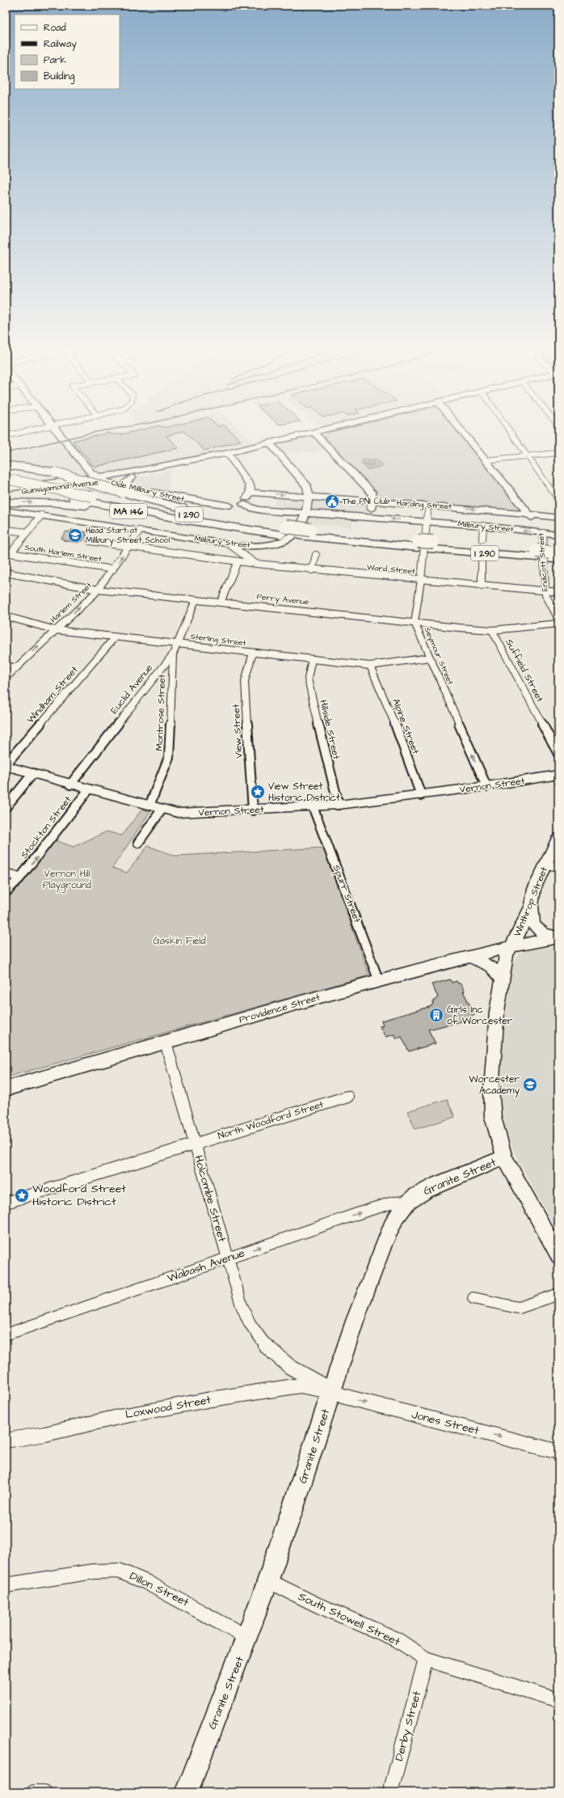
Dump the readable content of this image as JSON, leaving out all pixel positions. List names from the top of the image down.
{
  "streets": {
    "highway": ["MA 146", "I 290"],
    "main road": [
      "Quinsigamond Avenue",
      "Olde Millbury Street",
      "Harding Street",
      "Millbury Street",
      "Endicott Street",
      "Vernon Street",
      "Winthrop Street",
      "Providence Street",
      "Granite Street"
    ],
    "street": [
      "South Harlem Street",
      "Ward Street",
      "Perry Avenue",
      "Harlem Street",
      "Sterling Street",
      "Seymour Street",
      "Suffield Street",
      "Euclid Avenue",
      "Windham Street",
      "Montrose Street",
      "Alpine Street",
      "Hillside Street",
      "View Street",
      "Stockton Street",
      "Spurr Street",
      "North Woodford Street",
      "Holcombe Street",
      "Wabash Avenue",
      "Loxwood Street",
      "Jones Street",
      "Dillon Street",
      "South Stowell Street",
      "Derby Street"
    ]
  },
  "crossings": [
    ["Quinsigamond Avenue", "Olde Millbury Street"],
    ["Olde Millbury Street", "MA 146"],
    ["Olde Millbury Street", "Millbury Street"],
    ["Harding Street", "Endicott Street"],
    ["Harding Street", "Seymour Street"],
    ["MA 146", "I 290"],
    ["Millbury Street", "Endicott Street"],
    ["Millbury Street", "Harlem Street"],
    ["Millbury Street", "Seymour Street"],
    ["South Harlem Street", "Harlem Street"],
    ["Endicott Street", "Ward Street"],
    ["Ward Street", "Harlem Street"],
    ["Ward Street", "Seymour Street"],
    ["Perry Avenue", "Harlem Street"],
    ["Perry Avenue", "Seymour Street"],
    ["Perry Avenue", "Suffield Street"],
    ["Perry Avenue", "Euclid Avenue"],
    ["Harlem Street", "Sterling Street"],
    ["Sterling Street", "Seymour Street"],
    ["Sterling Street", "Euclid Avenue"],
    ["Sterling Street", "Windham Street"],
    ["Sterling Street", "Alpine Street"],
    ["Sterling Street", "Hillside Street"],
    ["Sterling Street", "View Street"],
    ["Seymour Street", "Vernon Street"],
    ["Euclid Avenue", "Montrose Street"],
    ["Euclid Avenue", "Vernon Street"],
    ["Windham Street", "Vernon Street"],
    ["Montrose Street", "Vernon Street"],
    ["Alpine Street", "Vernon Street"],
    ["Hillside Street", "Vernon Street"],
    ["View Street", "Vernon Street"],
    ["Vernon Street", "Stockton Street"],
    ["Vernon Street", "Spurr Street"],
    ["Spurr Street", "Providence Street"],
    ["Winthrop Street", "Providence Street"],
    ["Winthrop Street", "Granite Street"],
    ["Providence Street", "Holcombe Street"],
    ["North Woodford Street", "Holcombe Street"],
    ["Granite Street", "Holcombe Street"],
    ["Granite Street", "Wabash Avenue"],
    ["Granite Street", "Loxwood Street"],
    ["Granite Street", "Jones Street"],
    ["Granite Street", "Dillon Street"],
    ["Granite Street", "South Stowell Street"],
    ["Holcombe Street", "Wabash Avenue"],
    ["Holcombe Street", "Loxwood Street"],
    ["Holcombe Street", "Jones Street"],
    ["Loxwood Street", "Jones Street"],
    ["South Stowell Street", "Derby Street"]
  ],
  "one_way": [
    "Harding Street",
    "Harlem Street",
    "Seymour Street",
    "Wabash Avenue",
    "Jones Street"
  ],
  "parks": ["Vernon Hill Playground", "Gaskin Field"],
  "places": {
    "public building": ["The PNI Club"],
    "school or university": ["Head Start at Millbury Street School", "Worcester Academy"],
    "place": ["View Street Historic District", "Woodford Street Historic District"],
    "building": ["Girls Inc of Worcester"]
  },
  "legend": [
    "Road",
    "Railway",
    "Park",
    "Building"
  ]
}
